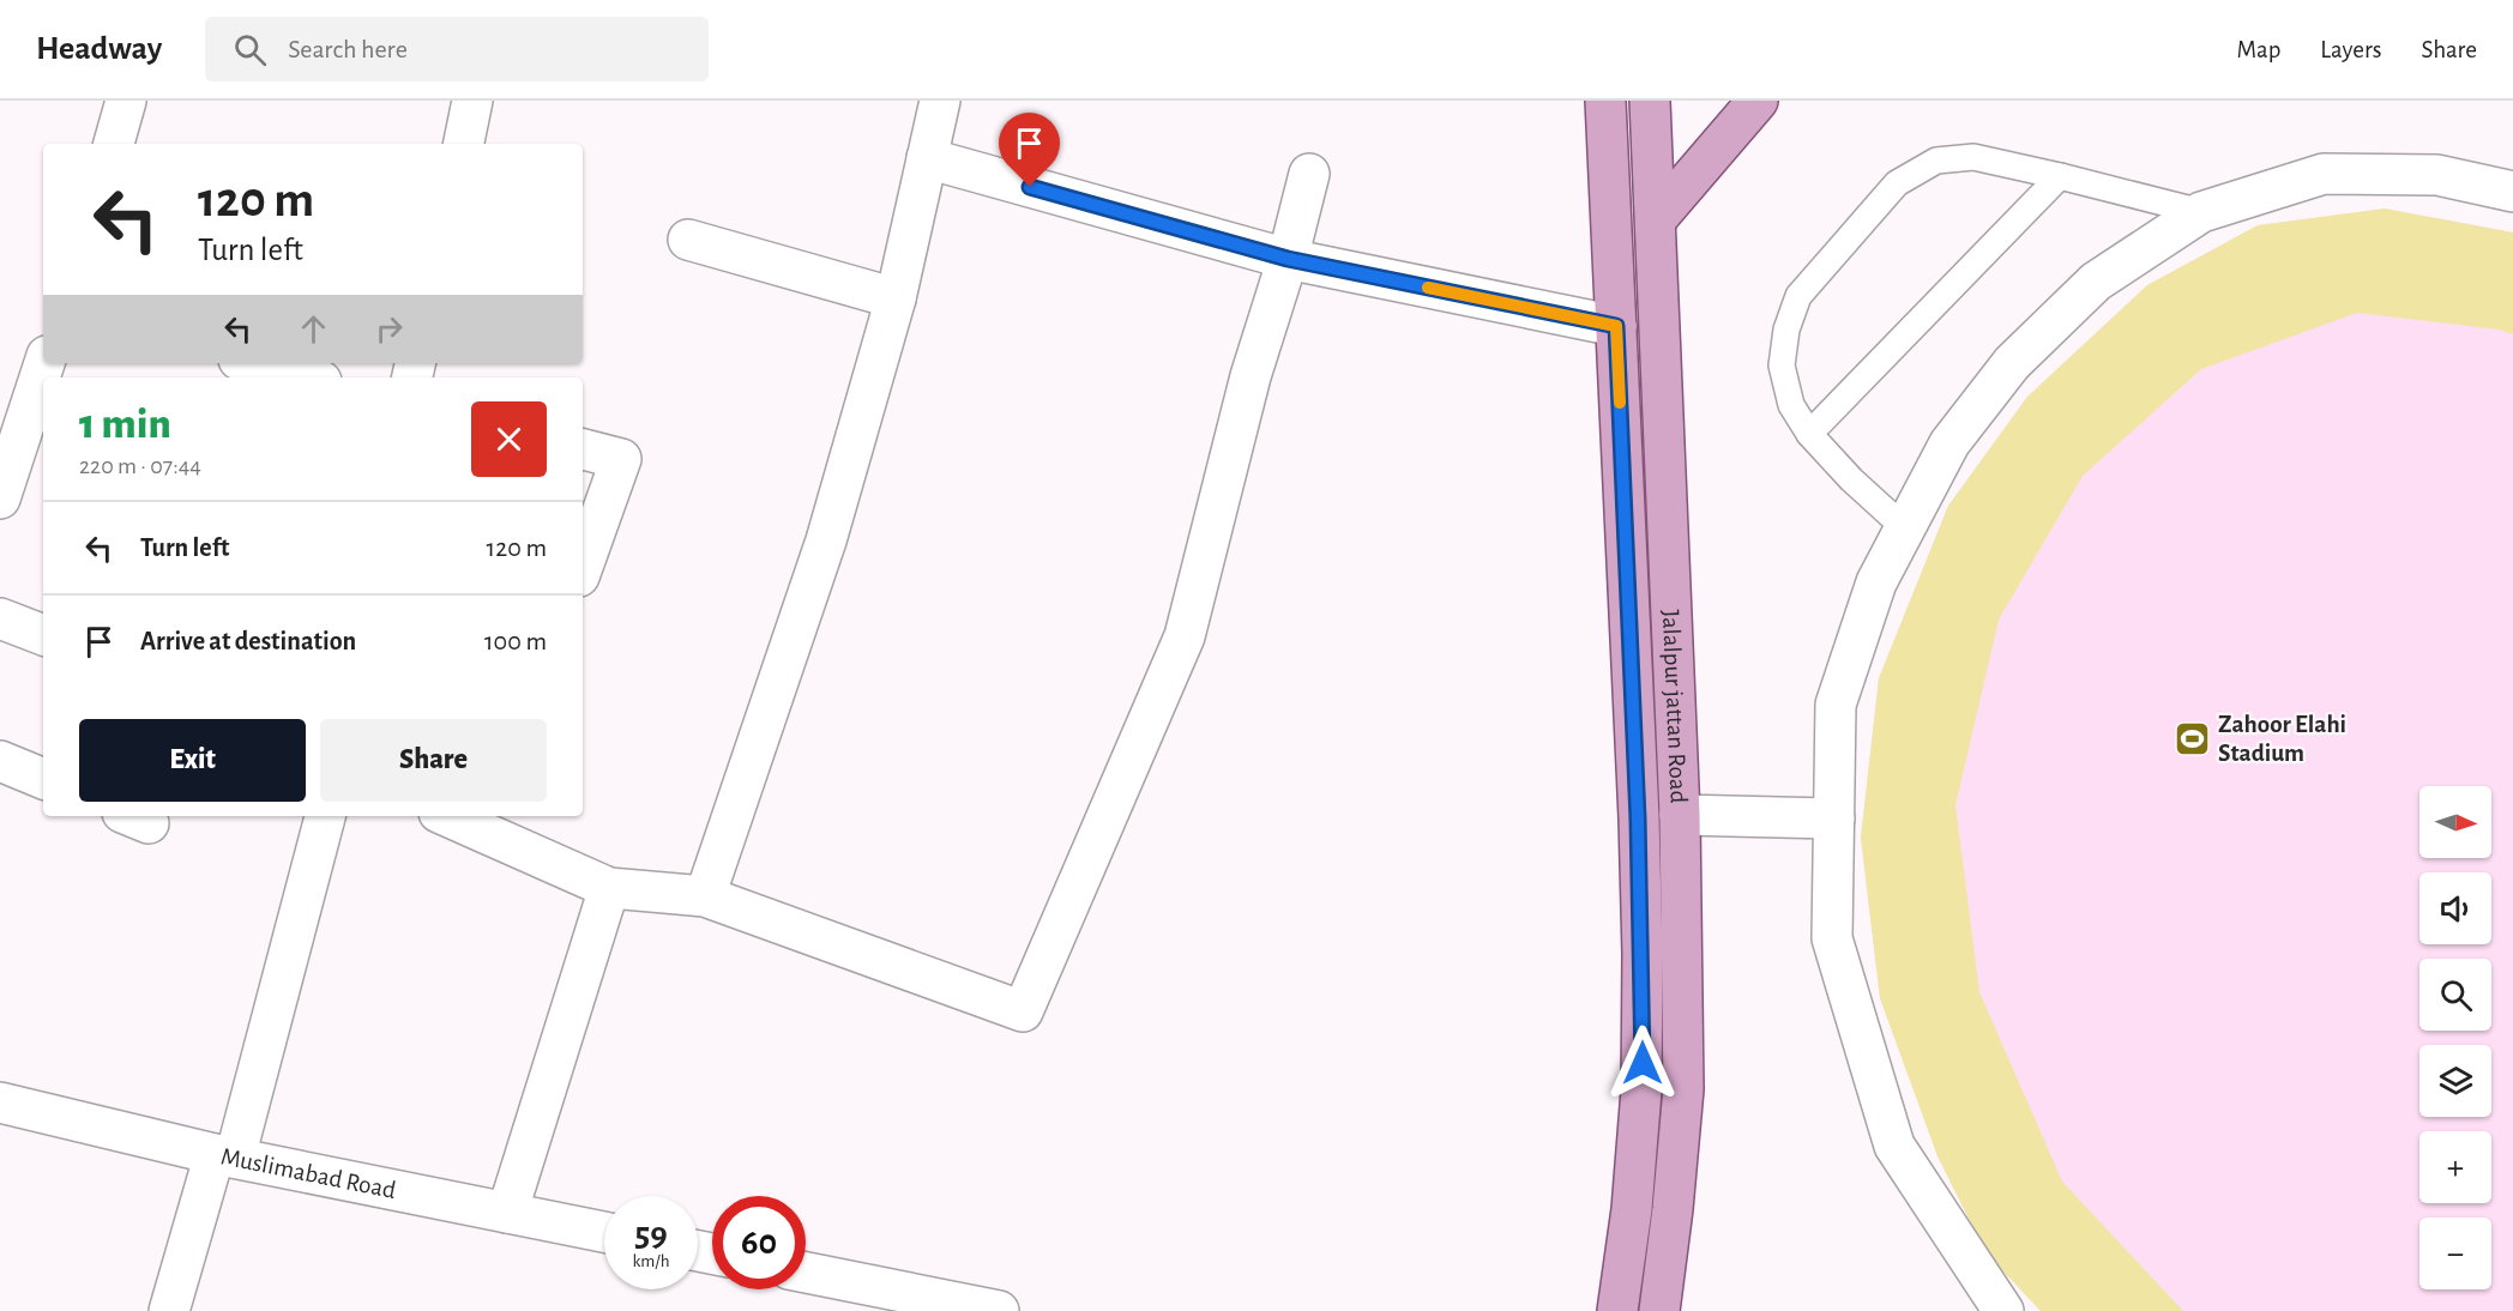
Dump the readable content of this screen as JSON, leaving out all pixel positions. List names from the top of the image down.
{
  "streets": {
    "main road": ["Jalalpur jattan Road"],
    "street": ["Muslimabad Road"]
  },
  "places": {
    "sports": ["Zahoor Elahi Stadium"]
  },
  "north": "right",
  "page": {
    "header": "Headway",
    "search": "Search here",
    "nav": ["Map", "Layers", "Share"],
    "turn": ["120 m", "Turn left"],
    "heading": ["1 min", "220 m · 07:44"],
    "list": [
      {
        "name": "Turn left",
        "value": "120 m"
      },
      {
        "name": "Arrive at destination",
        "value": "100 m"
      }
    ],
    "buttons": ["Exit", "Share"],
    "map_buttons": ["+", "−"],
    "speed": "59 km/h",
    "limit": "60"
  }
}
